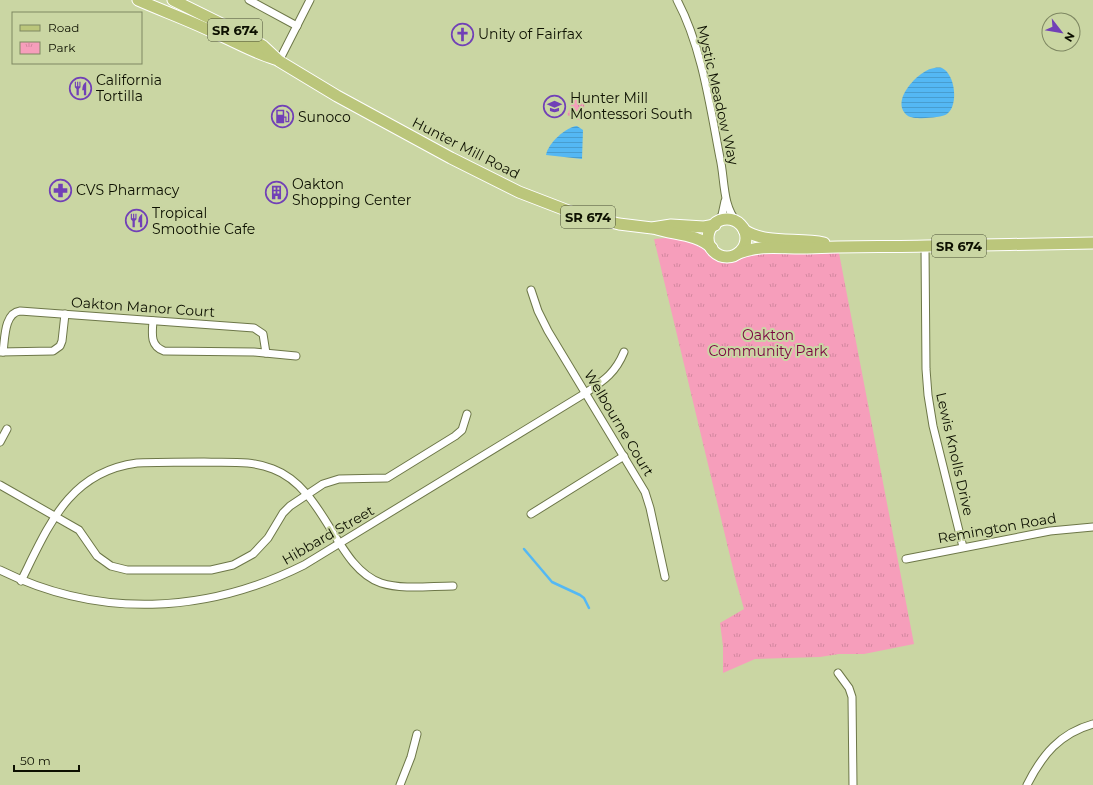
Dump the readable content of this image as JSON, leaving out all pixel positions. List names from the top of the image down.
{
  "streets": {
    "main road": ["SR 674", "Hunter Mill Road"],
    "street": [
      "Mystic Meadow Way",
      "Oakton Manor Court",
      "Welbourne Court",
      "Lewis Knolls Drive",
      "Remington Road",
      "Hibbard Street"
    ]
  },
  "crossings": [
    ["Mystic Meadow Way", "Hunter Mill Road"],
    ["Hunter Mill Road", "Lewis Knolls Drive"],
    ["Welbourne Court", "Hibbard Street"],
    ["Lewis Knolls Drive", "Remington Road"]
  ],
  "parks": ["Oakton Community Park"],
  "places": {
    "church": ["Unity of Fairfax"],
    "restaurant": ["California Tortilla", "Tropical Smoothie Cafe"],
    "school or university": ["Hunter Mill Montessori South"],
    "fuel station": ["Sunoco"],
    "pharmacy": ["CVS Pharmacy"],
    "building": ["Oakton Shopping Center"]
  },
  "legend": ["Road", "Park"],
  "scale_bar": "50 m",
  "north": "bottom right"
}
